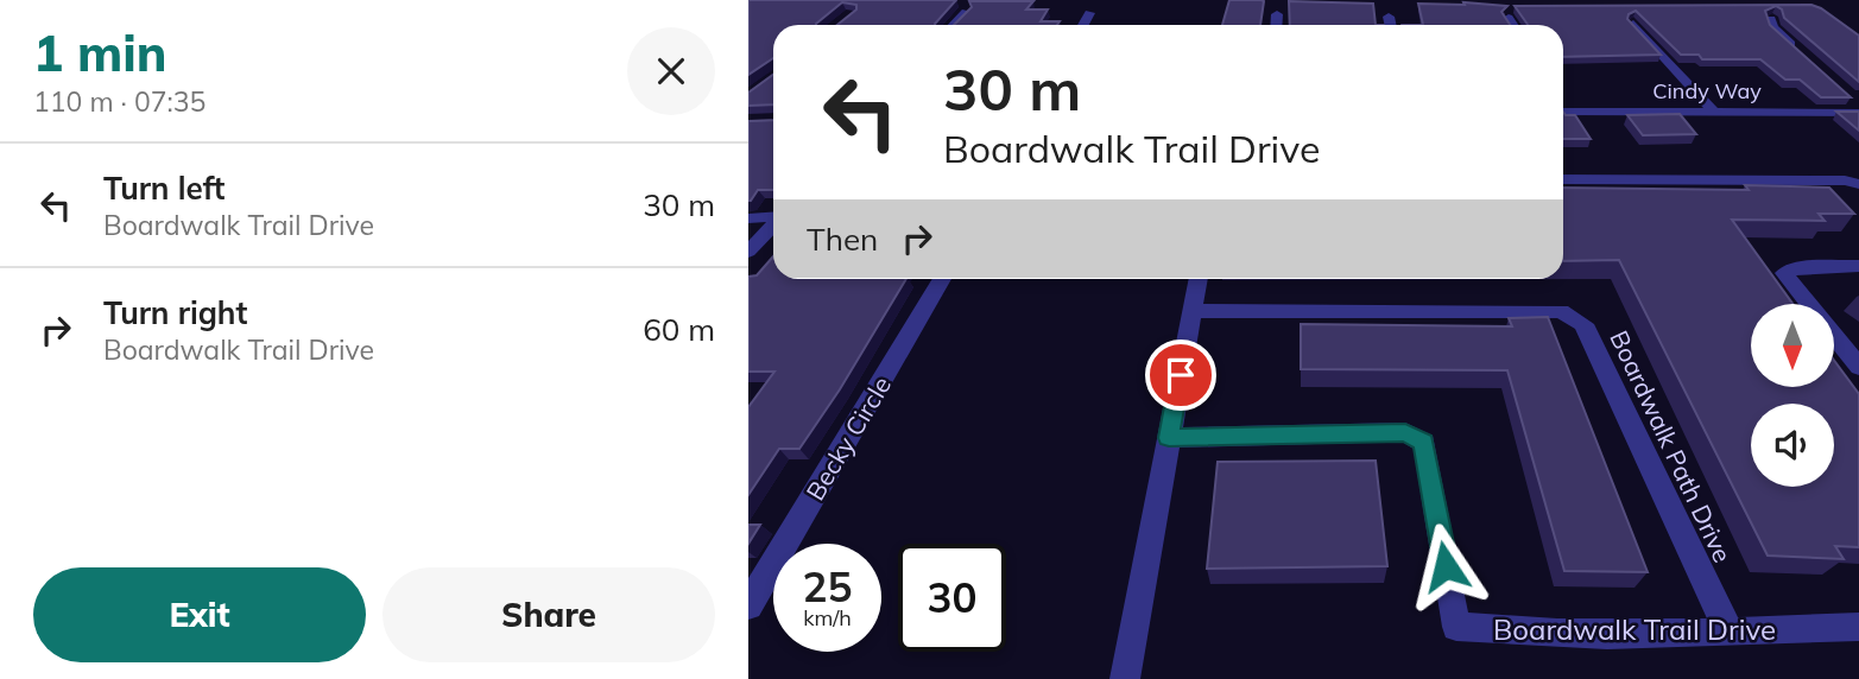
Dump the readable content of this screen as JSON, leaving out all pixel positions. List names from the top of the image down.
{
  "streets": {
    "street": [
      "Cindy Way",
      "Becky Circle",
      "Boardwalk Path Drive",
      "Boardwalk Trail Drive"
    ]
  },
  "crossings": [
    ["Boardwalk Path Drive", "Boardwalk Trail Drive"]
  ],
  "north": "bottom",
  "page": {
    "heading": ["1 min", "110 m · 07:35"],
    "turn": ["30 m", "Boardwalk Trail Drive"],
    "list": [
      {
        "name": "Turn left",
        "note": "Boardwalk Trail Drive",
        "value": "30 m"
      },
      {
        "name": "Turn right",
        "note": "Boardwalk Trail Drive",
        "value": "60 m"
      }
    ],
    "then": "Then",
    "speed": "25 km/h",
    "limit": "30",
    "buttons": ["Exit", "Share"]
  }
}
